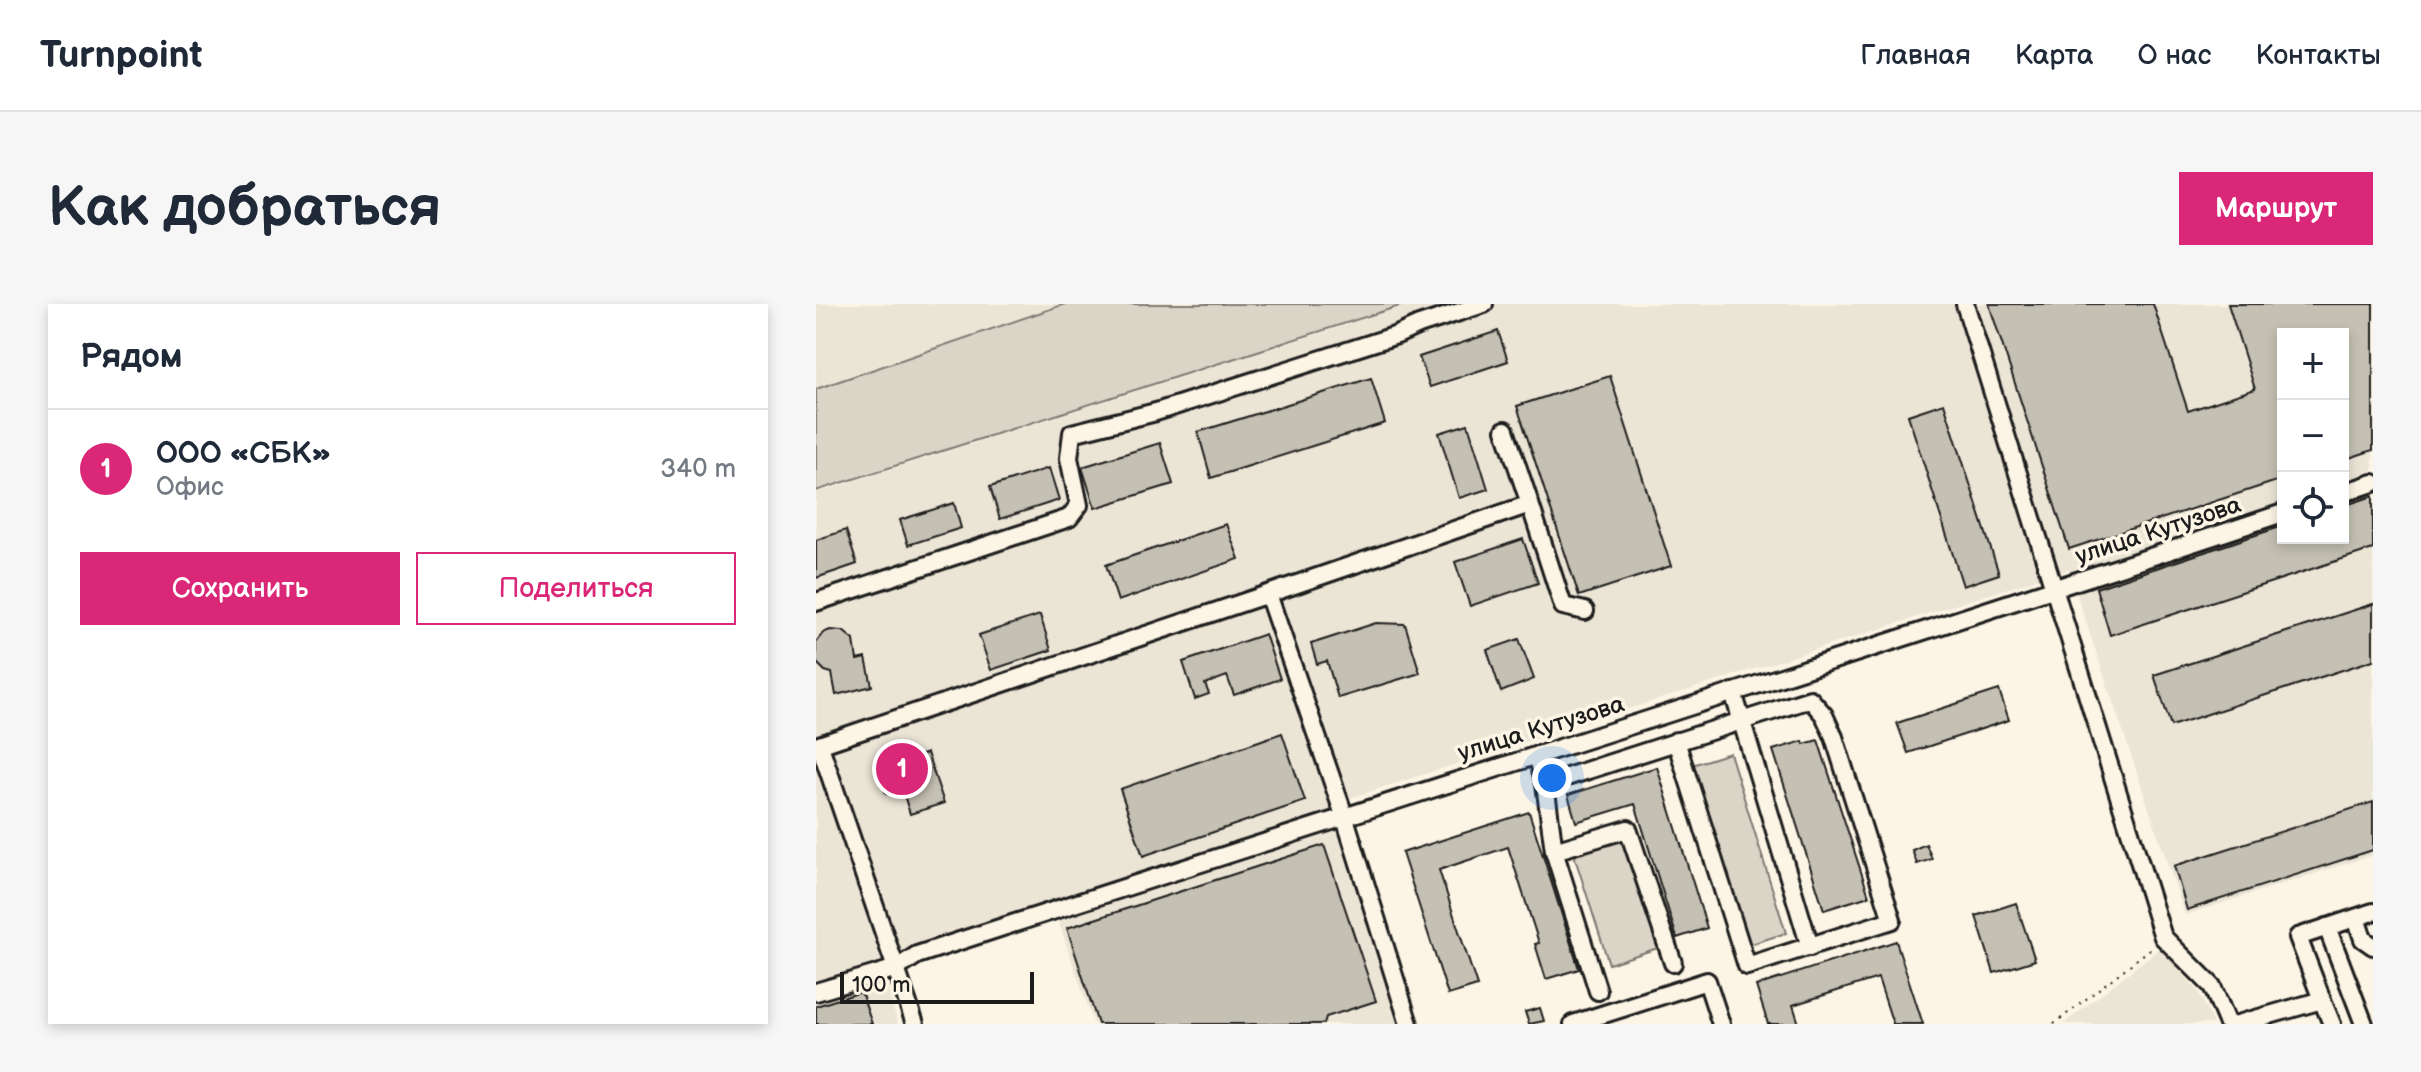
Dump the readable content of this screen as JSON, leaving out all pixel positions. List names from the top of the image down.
{
  "streets": {
    "street": ["улица Кутузова"]
  },
  "scale_bar": "100 m",
  "page": {
    "header": "Turnpoint",
    "nav": [
      "Главная",
      "Карта",
      "О нас",
      "Контакты"
    ],
    "buttons": [
      "Маршрут",
      ["Сохранить", "Поделиться"]
    ],
    "title": "Как добраться",
    "heading": "Рядом",
    "map_buttons": ["+", "−"],
    "list": [
      {
        "mark": "1",
        "name": "ООО «СБК»",
        "note": "Офис",
        "value": "340 m"
      }
    ],
    "pins": "1",
    "scale": "100 m"
  }
}
